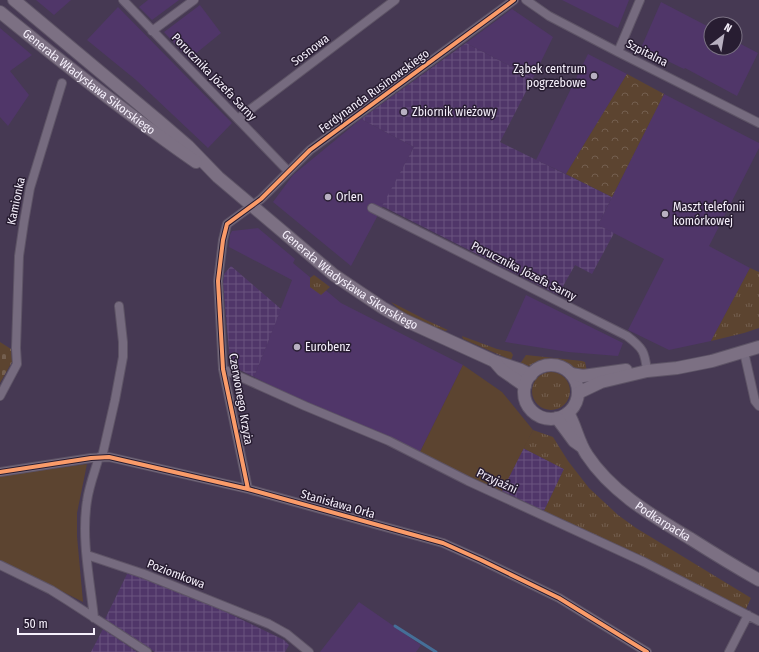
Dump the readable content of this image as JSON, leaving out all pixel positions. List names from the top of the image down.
{
  "streets": {
    "main road": ["Generała Władysława Sikorskiego", "Podkarpacka"],
    "street": [
      "Sosnowa",
      "Szpitalna",
      "Porucznika Józefa Sarny",
      "Ferdynanda Rusinowskiego",
      "Kamionka",
      "Czerwonego Krzyża",
      "Przyjaźni",
      "Stanisława Orła",
      "Poziomkowa"
    ]
  },
  "crossings": [
    ["Sosnowa", "Porucznika Józefa Sarny"],
    ["Porucznika Józefa Sarny", "Ferdynanda Rusinowskiego"],
    ["Generała Władysława Sikorskiego", "Ferdynanda Rusinowskiego"],
    ["Generała Władysława Sikorskiego", "Czerwonego Krzyża"],
    ["Generała Władysława Sikorskiego", "Podkarpacka"],
    ["Ferdynanda Rusinowskiego", "Czerwonego Krzyża"],
    ["Czerwonego Krzyża", "Przyjaźni"],
    ["Czerwonego Krzyża", "Stanisława Orła"]
  ],
  "places": [
    "Ząbek centrum pogrzebowe",
    "Zbiornik wieżowy",
    "Orlen",
    "Maszt telefonii komórkowej",
    "Eurobenz"
  ],
  "scale_bar": "50 m",
  "north": "top right"
}
